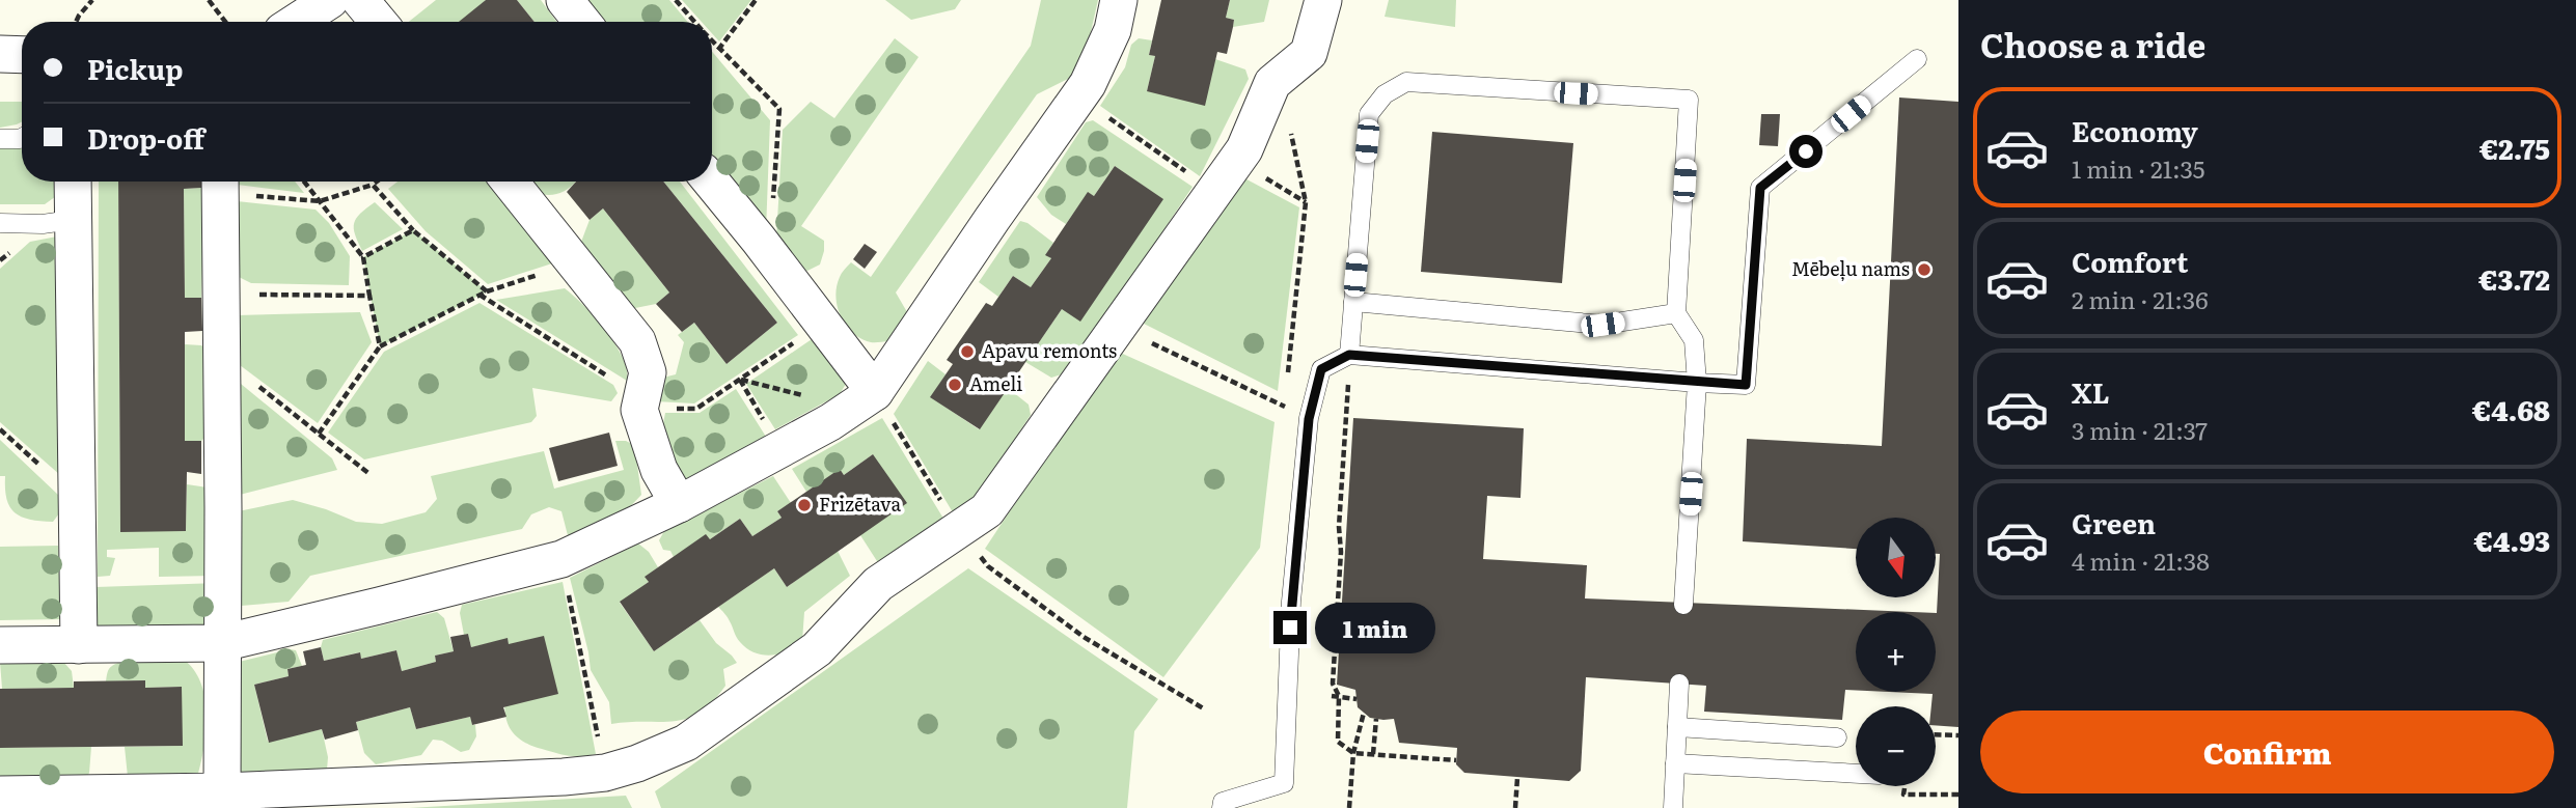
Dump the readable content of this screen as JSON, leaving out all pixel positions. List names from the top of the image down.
{
  "places": [
    "Mēbeļu nams",
    "Apavu remonts",
    "Ameli",
    "Frizētava"
  ],
  "north": "bottom",
  "page": {
    "heading": "Choose a ride",
    "banner": ["Pickup", "Drop-off"],
    "list": [
      {
        "name": "Economy",
        "note": "1 min · 21:35",
        "value": "€2.75"
      },
      {
        "name": "Comfort",
        "note": "2 min · 21:36",
        "value": "€3.72"
      },
      {
        "name": "XL",
        "note": "3 min · 21:37",
        "value": "€4.68"
      },
      {
        "name": "Green",
        "note": "4 min · 21:38",
        "value": "€4.93"
      }
    ],
    "map_buttons": ["+", "−"],
    "bubble": "1 min",
    "buttons": "Confirm"
  }
}
